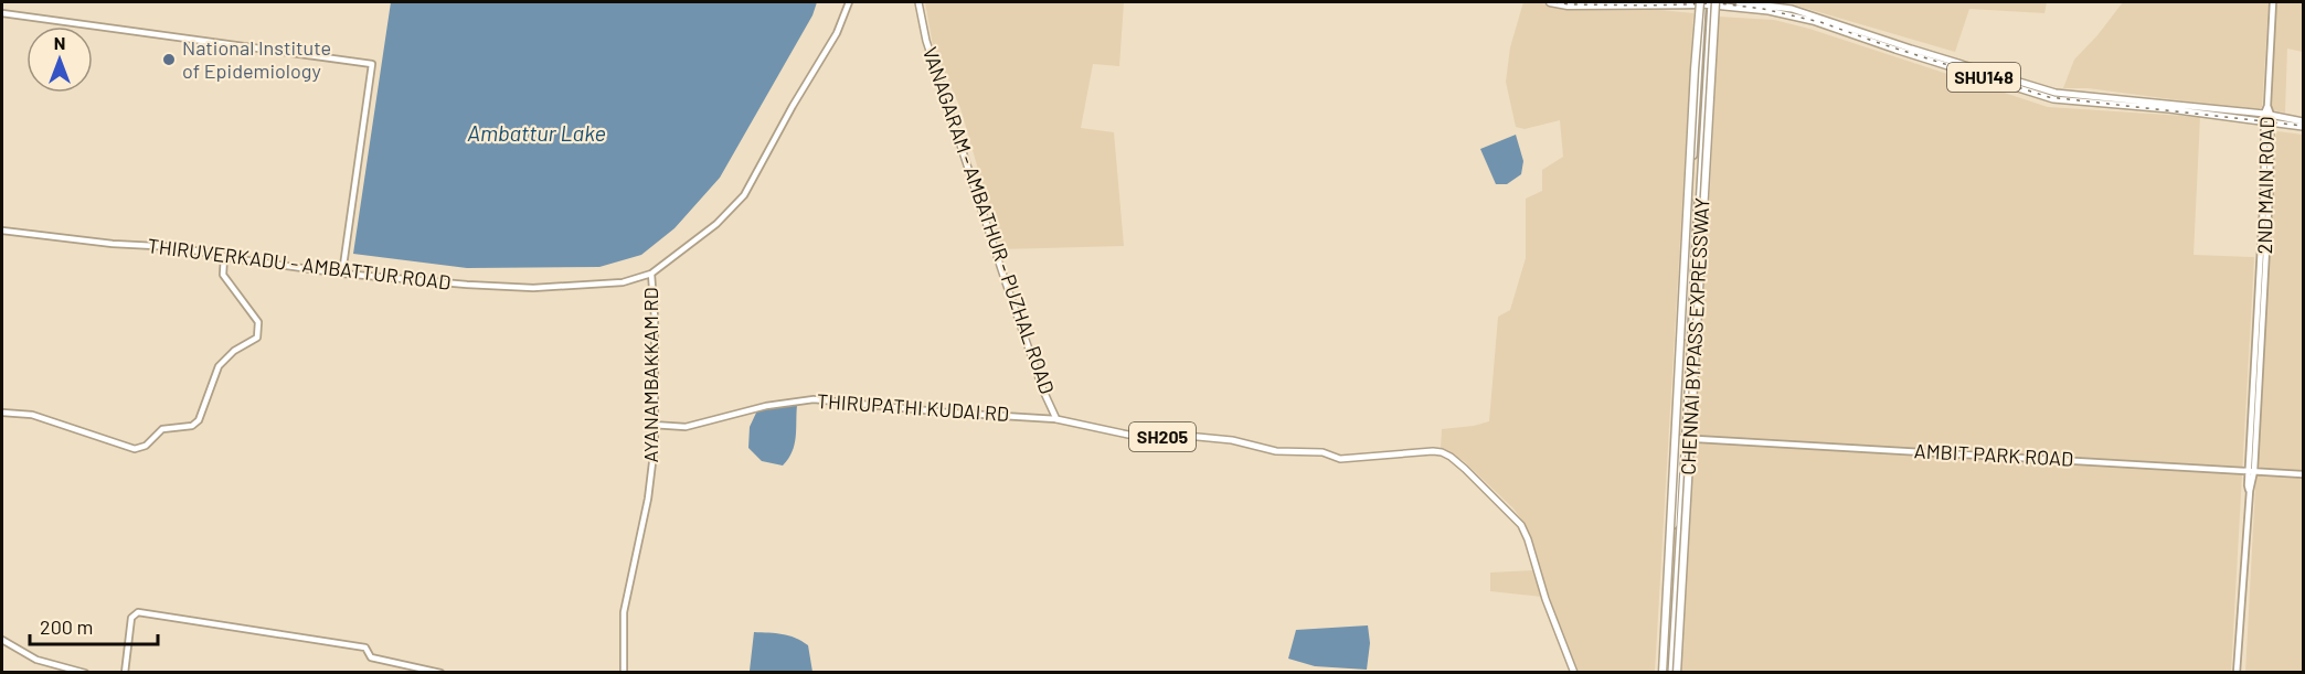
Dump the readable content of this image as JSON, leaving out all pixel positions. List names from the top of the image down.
{
  "streets": {
    "highway": ["SHU148", "CHENNAI BYPASS EXPRESSWAY"],
    "main road": ["VANAGARAM - AMBATHUR - PUZHAL ROAD", "SH205"],
    "street": [
      "2ND MAIN ROAD",
      "THIRUVERKADU - AMBATTUR ROAD",
      "AYANAMBAKKAM RD",
      "THIRUPATHI KUDAI RD",
      "AMBIT PARK ROAD"
    ]
  },
  "crossings": [
    ["SHU148", "2ND MAIN ROAD"],
    ["SHU148", "CHENNAI BYPASS EXPRESSWAY"],
    ["2ND MAIN ROAD", "AMBIT PARK ROAD"],
    ["VANAGARAM - AMBATHUR - PUZHAL ROAD", "THIRUPATHI KUDAI RD"],
    ["THIRUVERKADU - AMBATTUR ROAD", "AYANAMBAKKAM RD"],
    ["AYANAMBAKKAM RD", "THIRUPATHI KUDAI RD"]
  ],
  "water": ["Ambattur Lake"],
  "places": ["National Institute of Epidemiology"],
  "scale_bar": "200 m",
  "north": "top"
}
